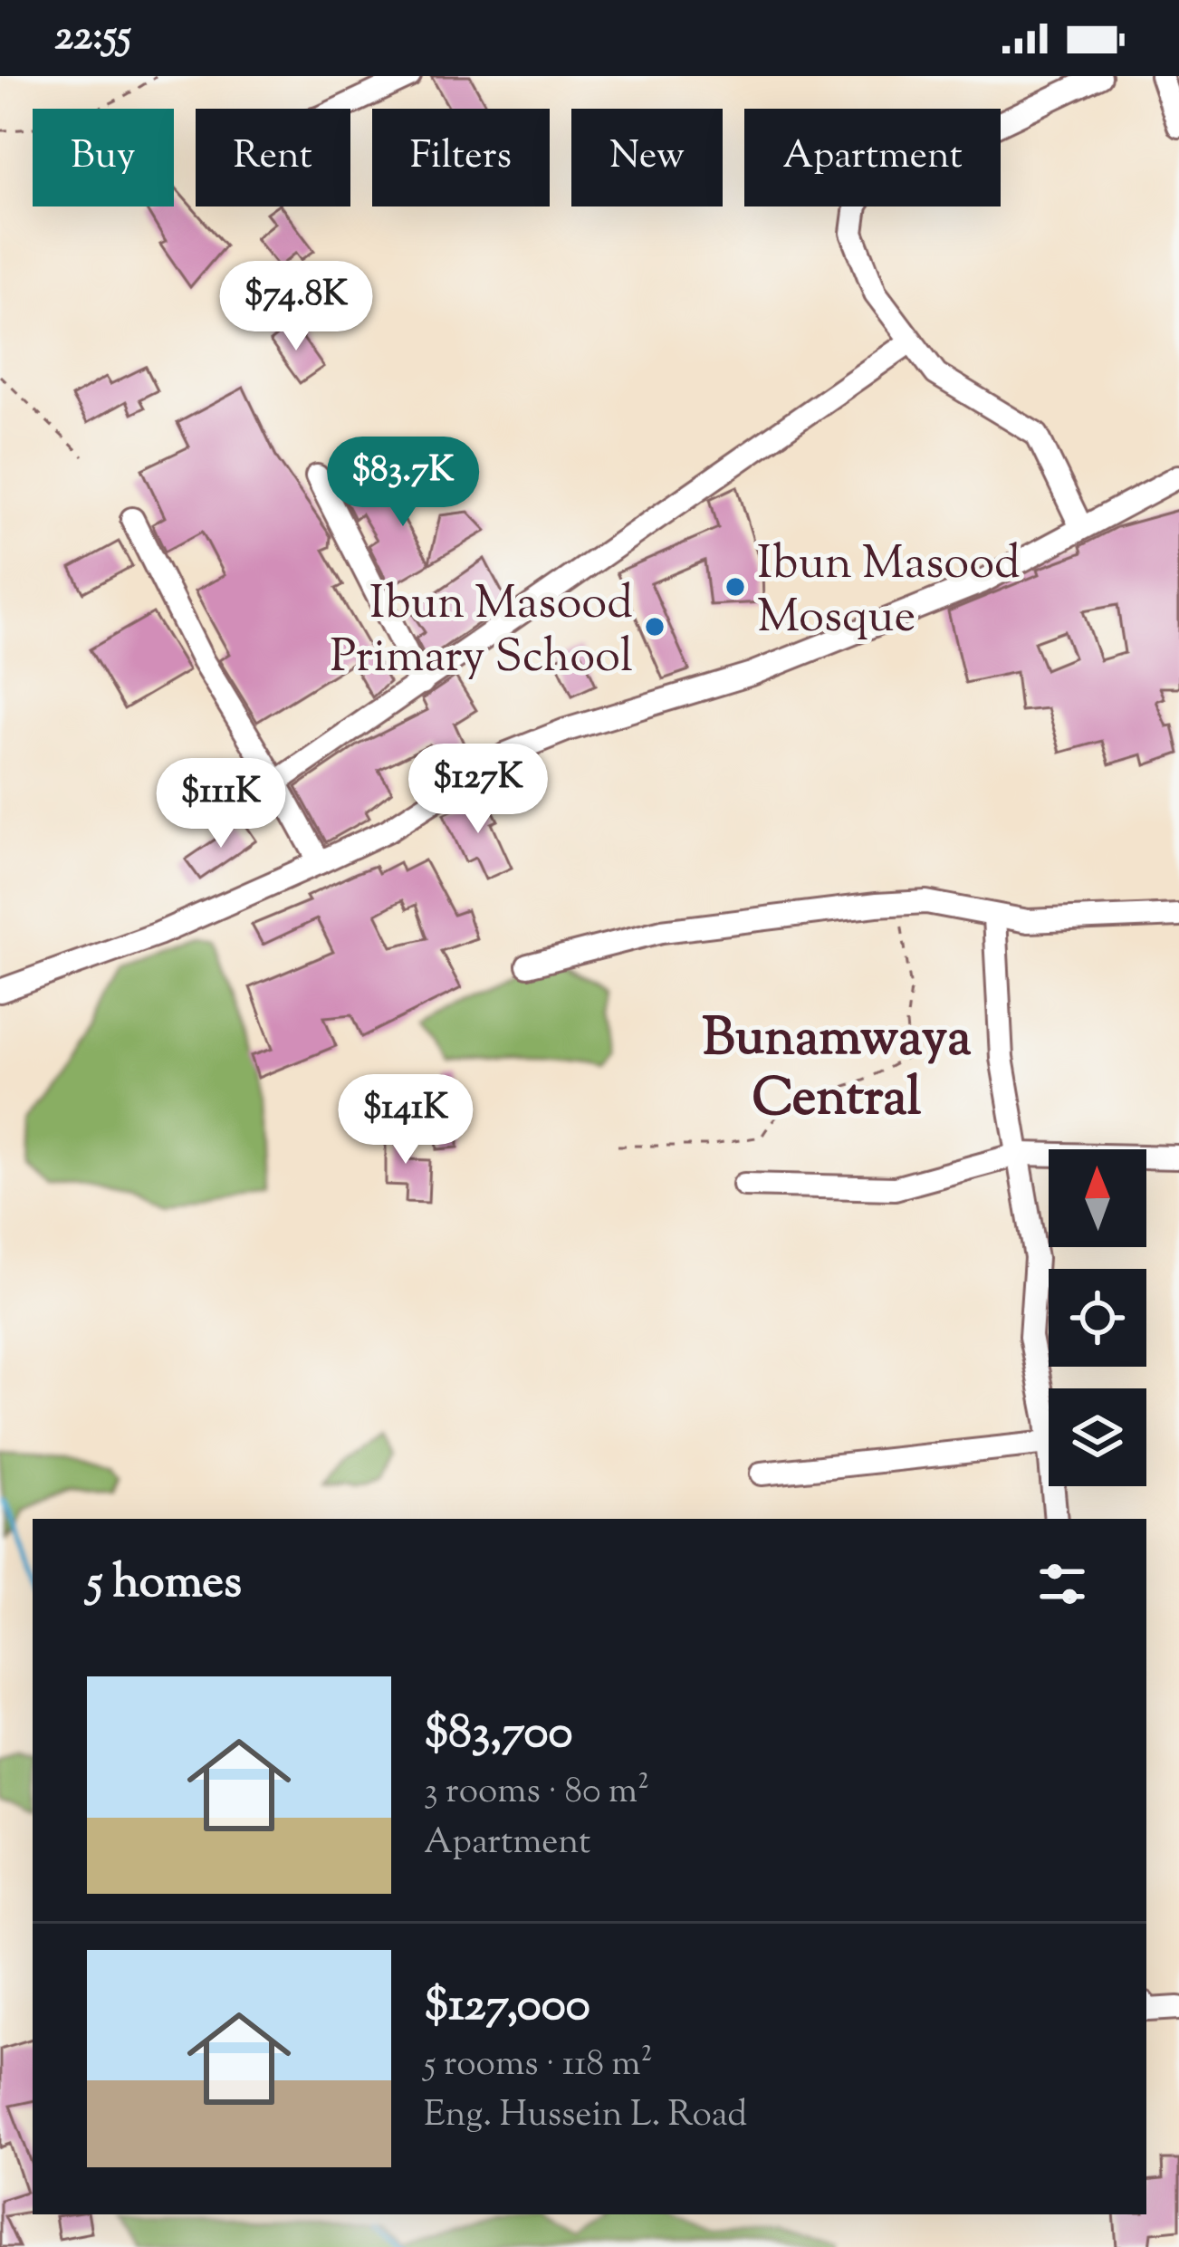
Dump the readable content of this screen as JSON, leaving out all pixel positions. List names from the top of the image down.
{
  "districts": ["Bunamwaya Central"],
  "places": ["Ibun Masood Mosque", "Ibun Masood Primary School"],
  "north": "top",
  "page": {
    "status": "22:55",
    "chip": [
      "Buy",
      "Rent",
      "Filters",
      "New",
      "Apartment"
    ],
    "price": [
      "$74.8K",
      "$83.7K",
      "$127K",
      "$111K",
      "$141K"
    ],
    "heading": "5 homes",
    "list": [
      {
        "name": "$83,700",
        "note": "3 rooms · 80 m² · Apartment"
      },
      {
        "name": "$127,000",
        "note": "5 rooms · 118 m² · Eng. Hussein L. Road"
      }
    ]
  }
}
